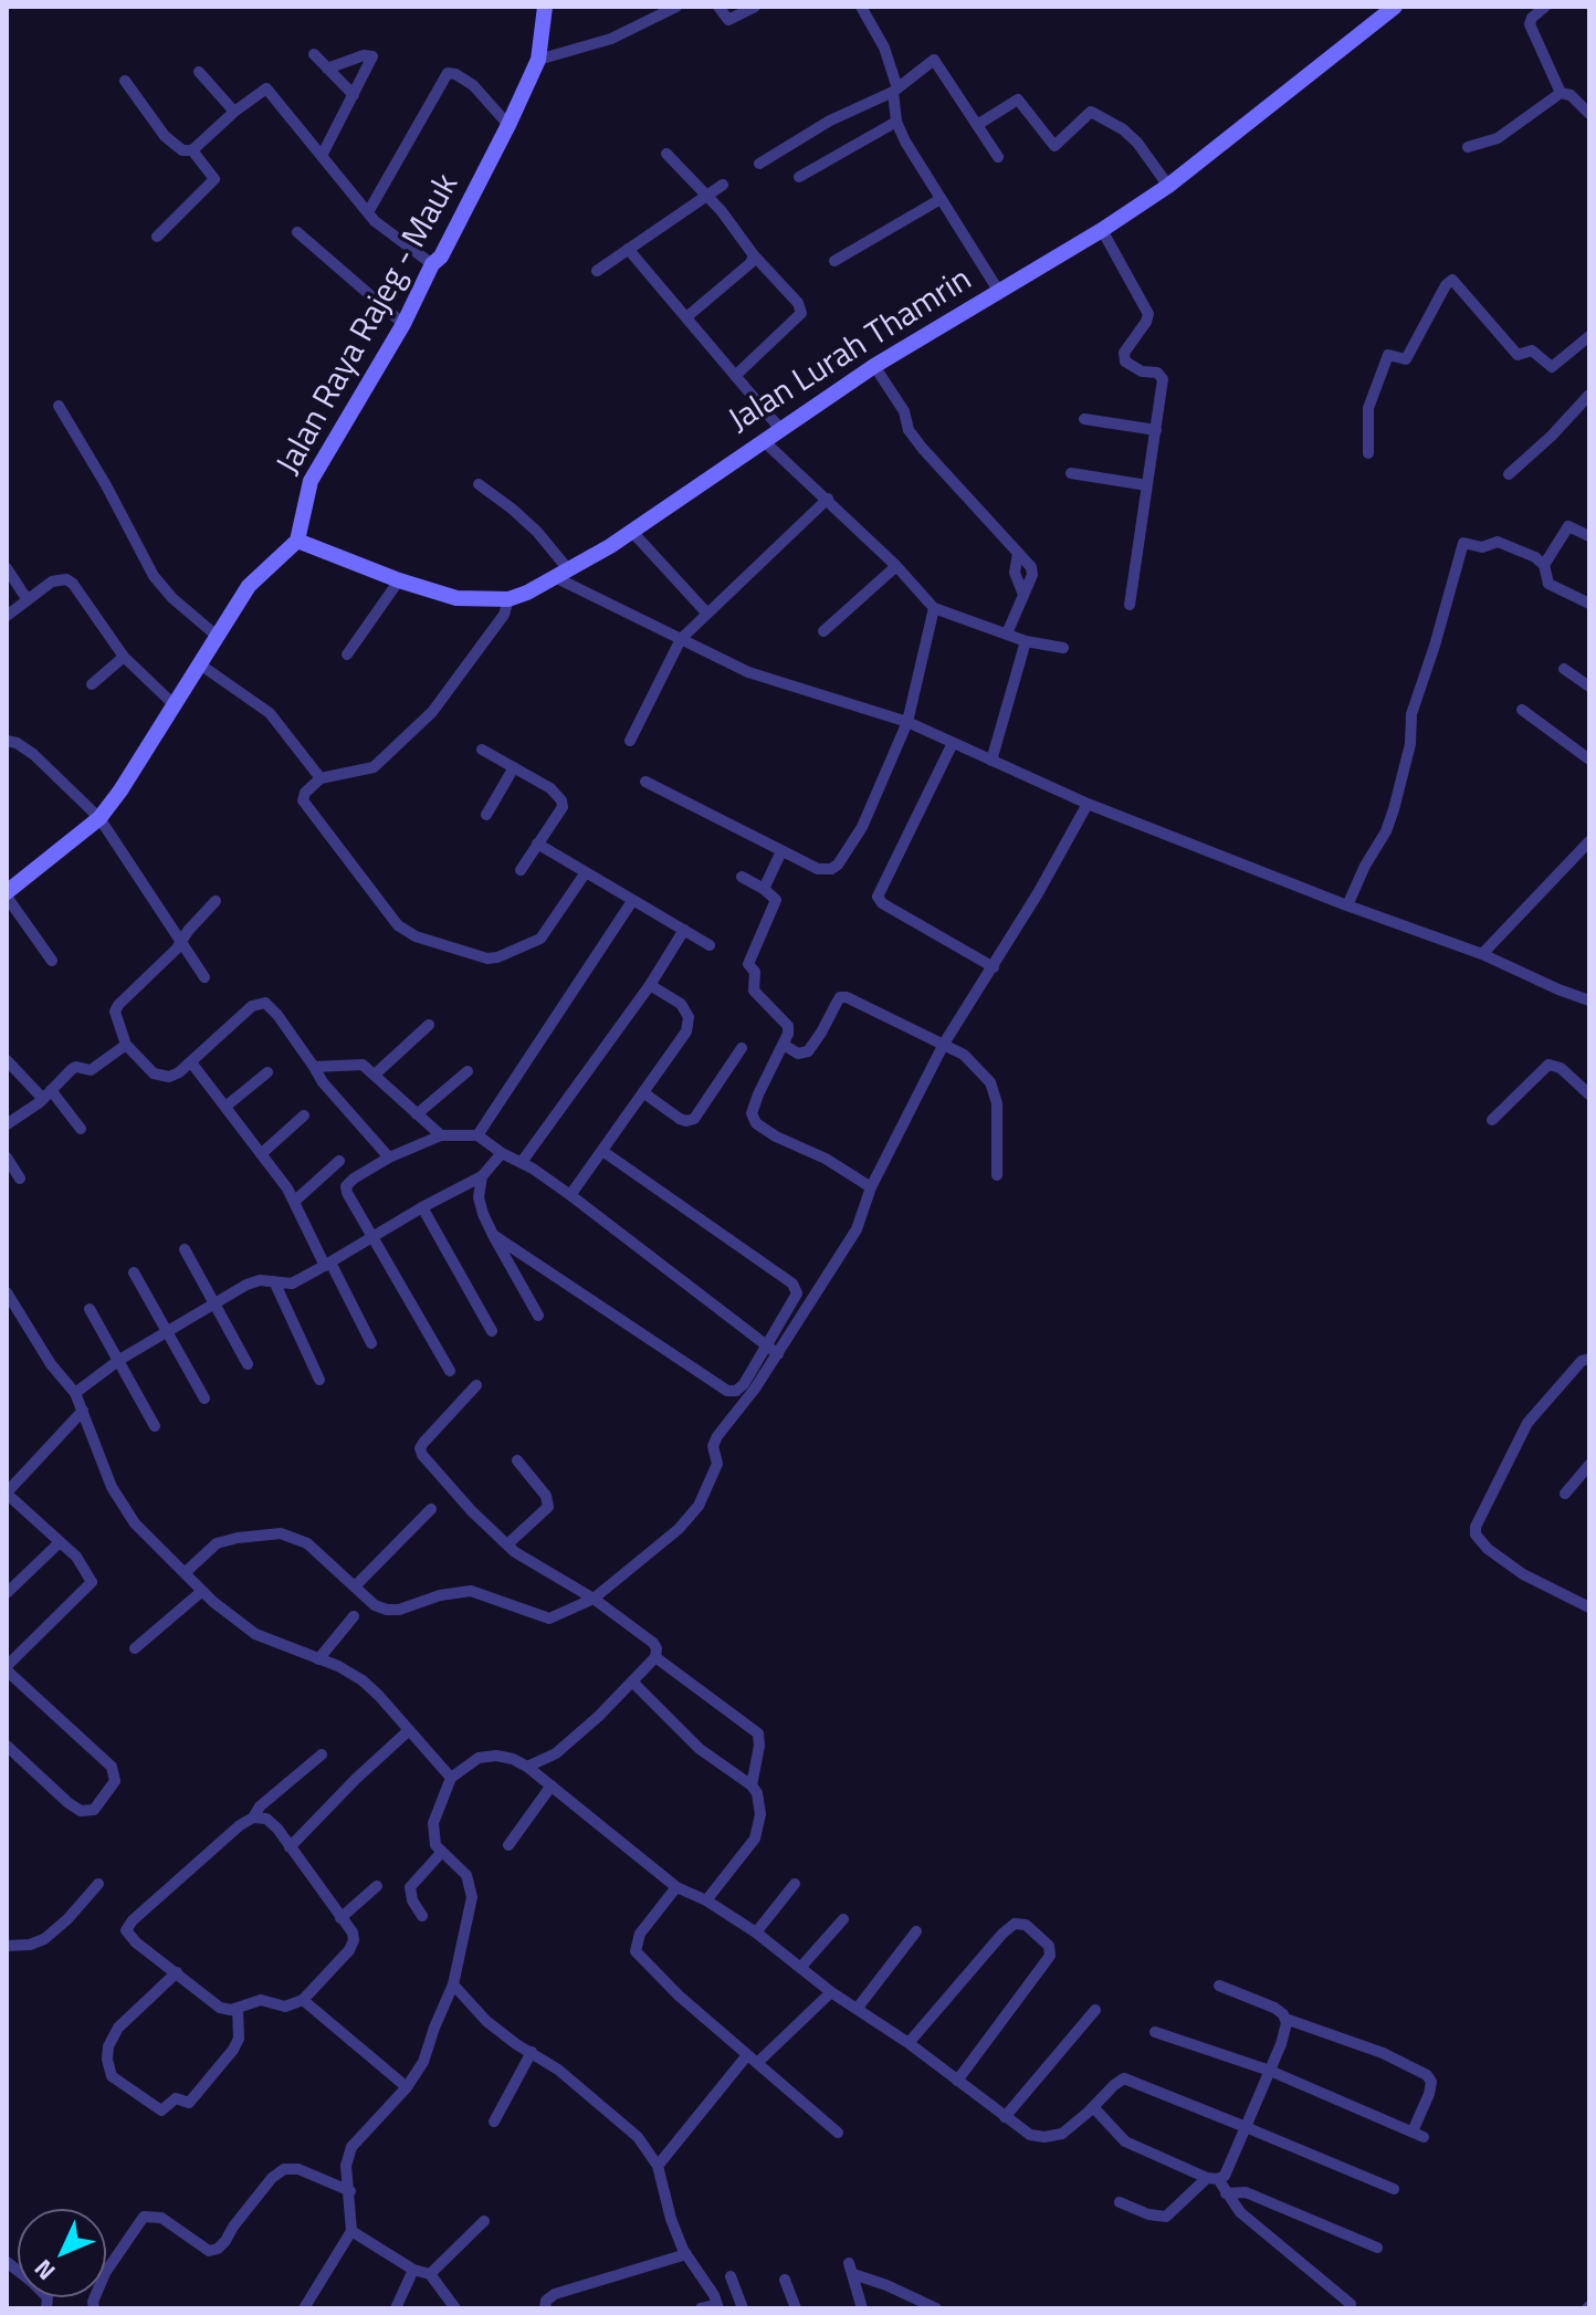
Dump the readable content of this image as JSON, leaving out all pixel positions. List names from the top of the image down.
{
  "streets": {
    "street": ["Jalan Raya Rajeg - Mauk", "Jalan Lurah Thamrin"]
  },
  "crossings": [
    ["Jalan Raya Rajeg - Mauk", "Jalan Lurah Thamrin"]
  ],
  "north": "bottom left"
}
